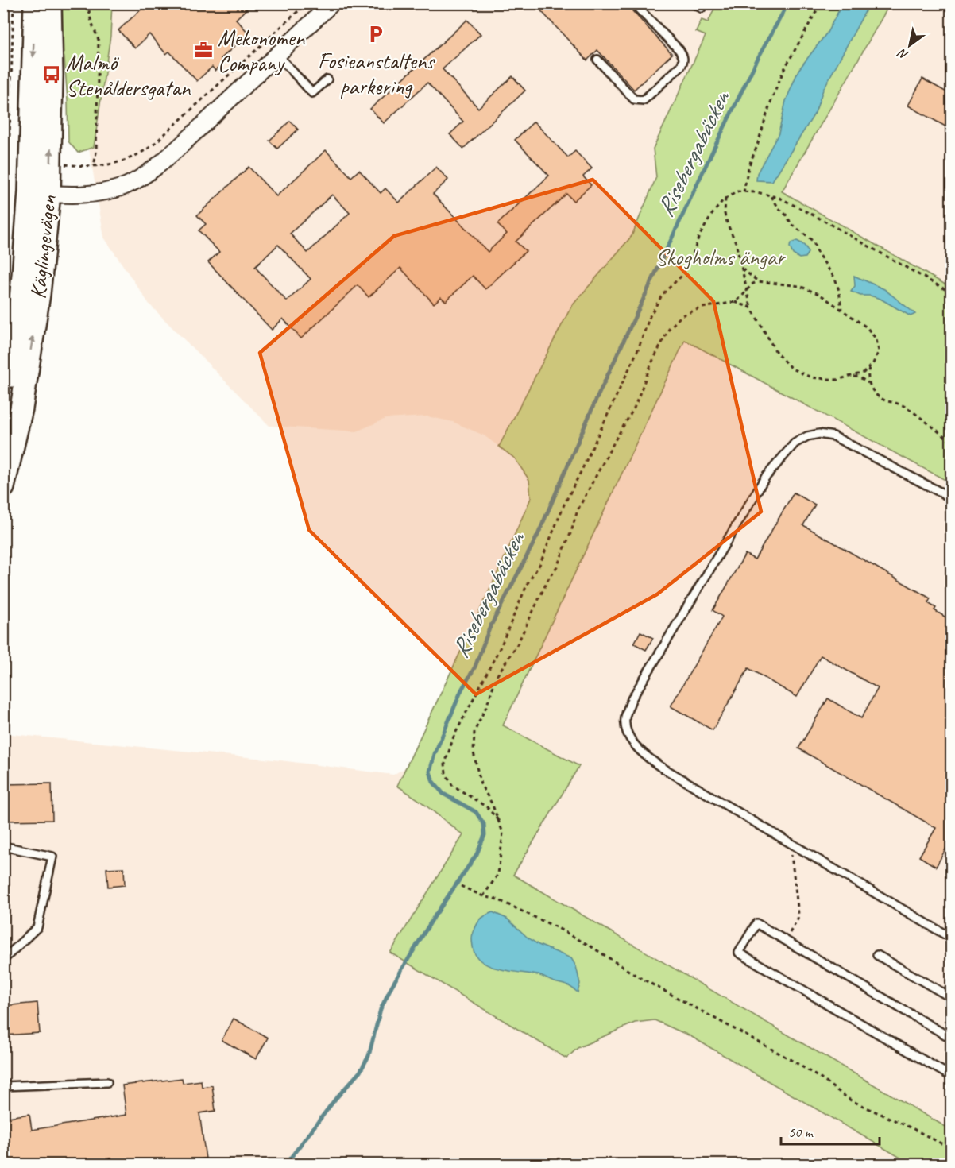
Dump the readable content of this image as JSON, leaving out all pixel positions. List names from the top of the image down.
{
  "streets": {
    "main road": ["Käglingevägen"]
  },
  "water": ["Risebergabäcken"],
  "parks": ["Skogholms ängar"],
  "places": {
    "parking": ["Fosieanstaltens parkering"],
    "office": ["Mekonomen Company"],
    "bus stop": ["Malmö Stenåldersgatan"]
  },
  "scale_bar": "50 m",
  "north": "bottom left"
}
